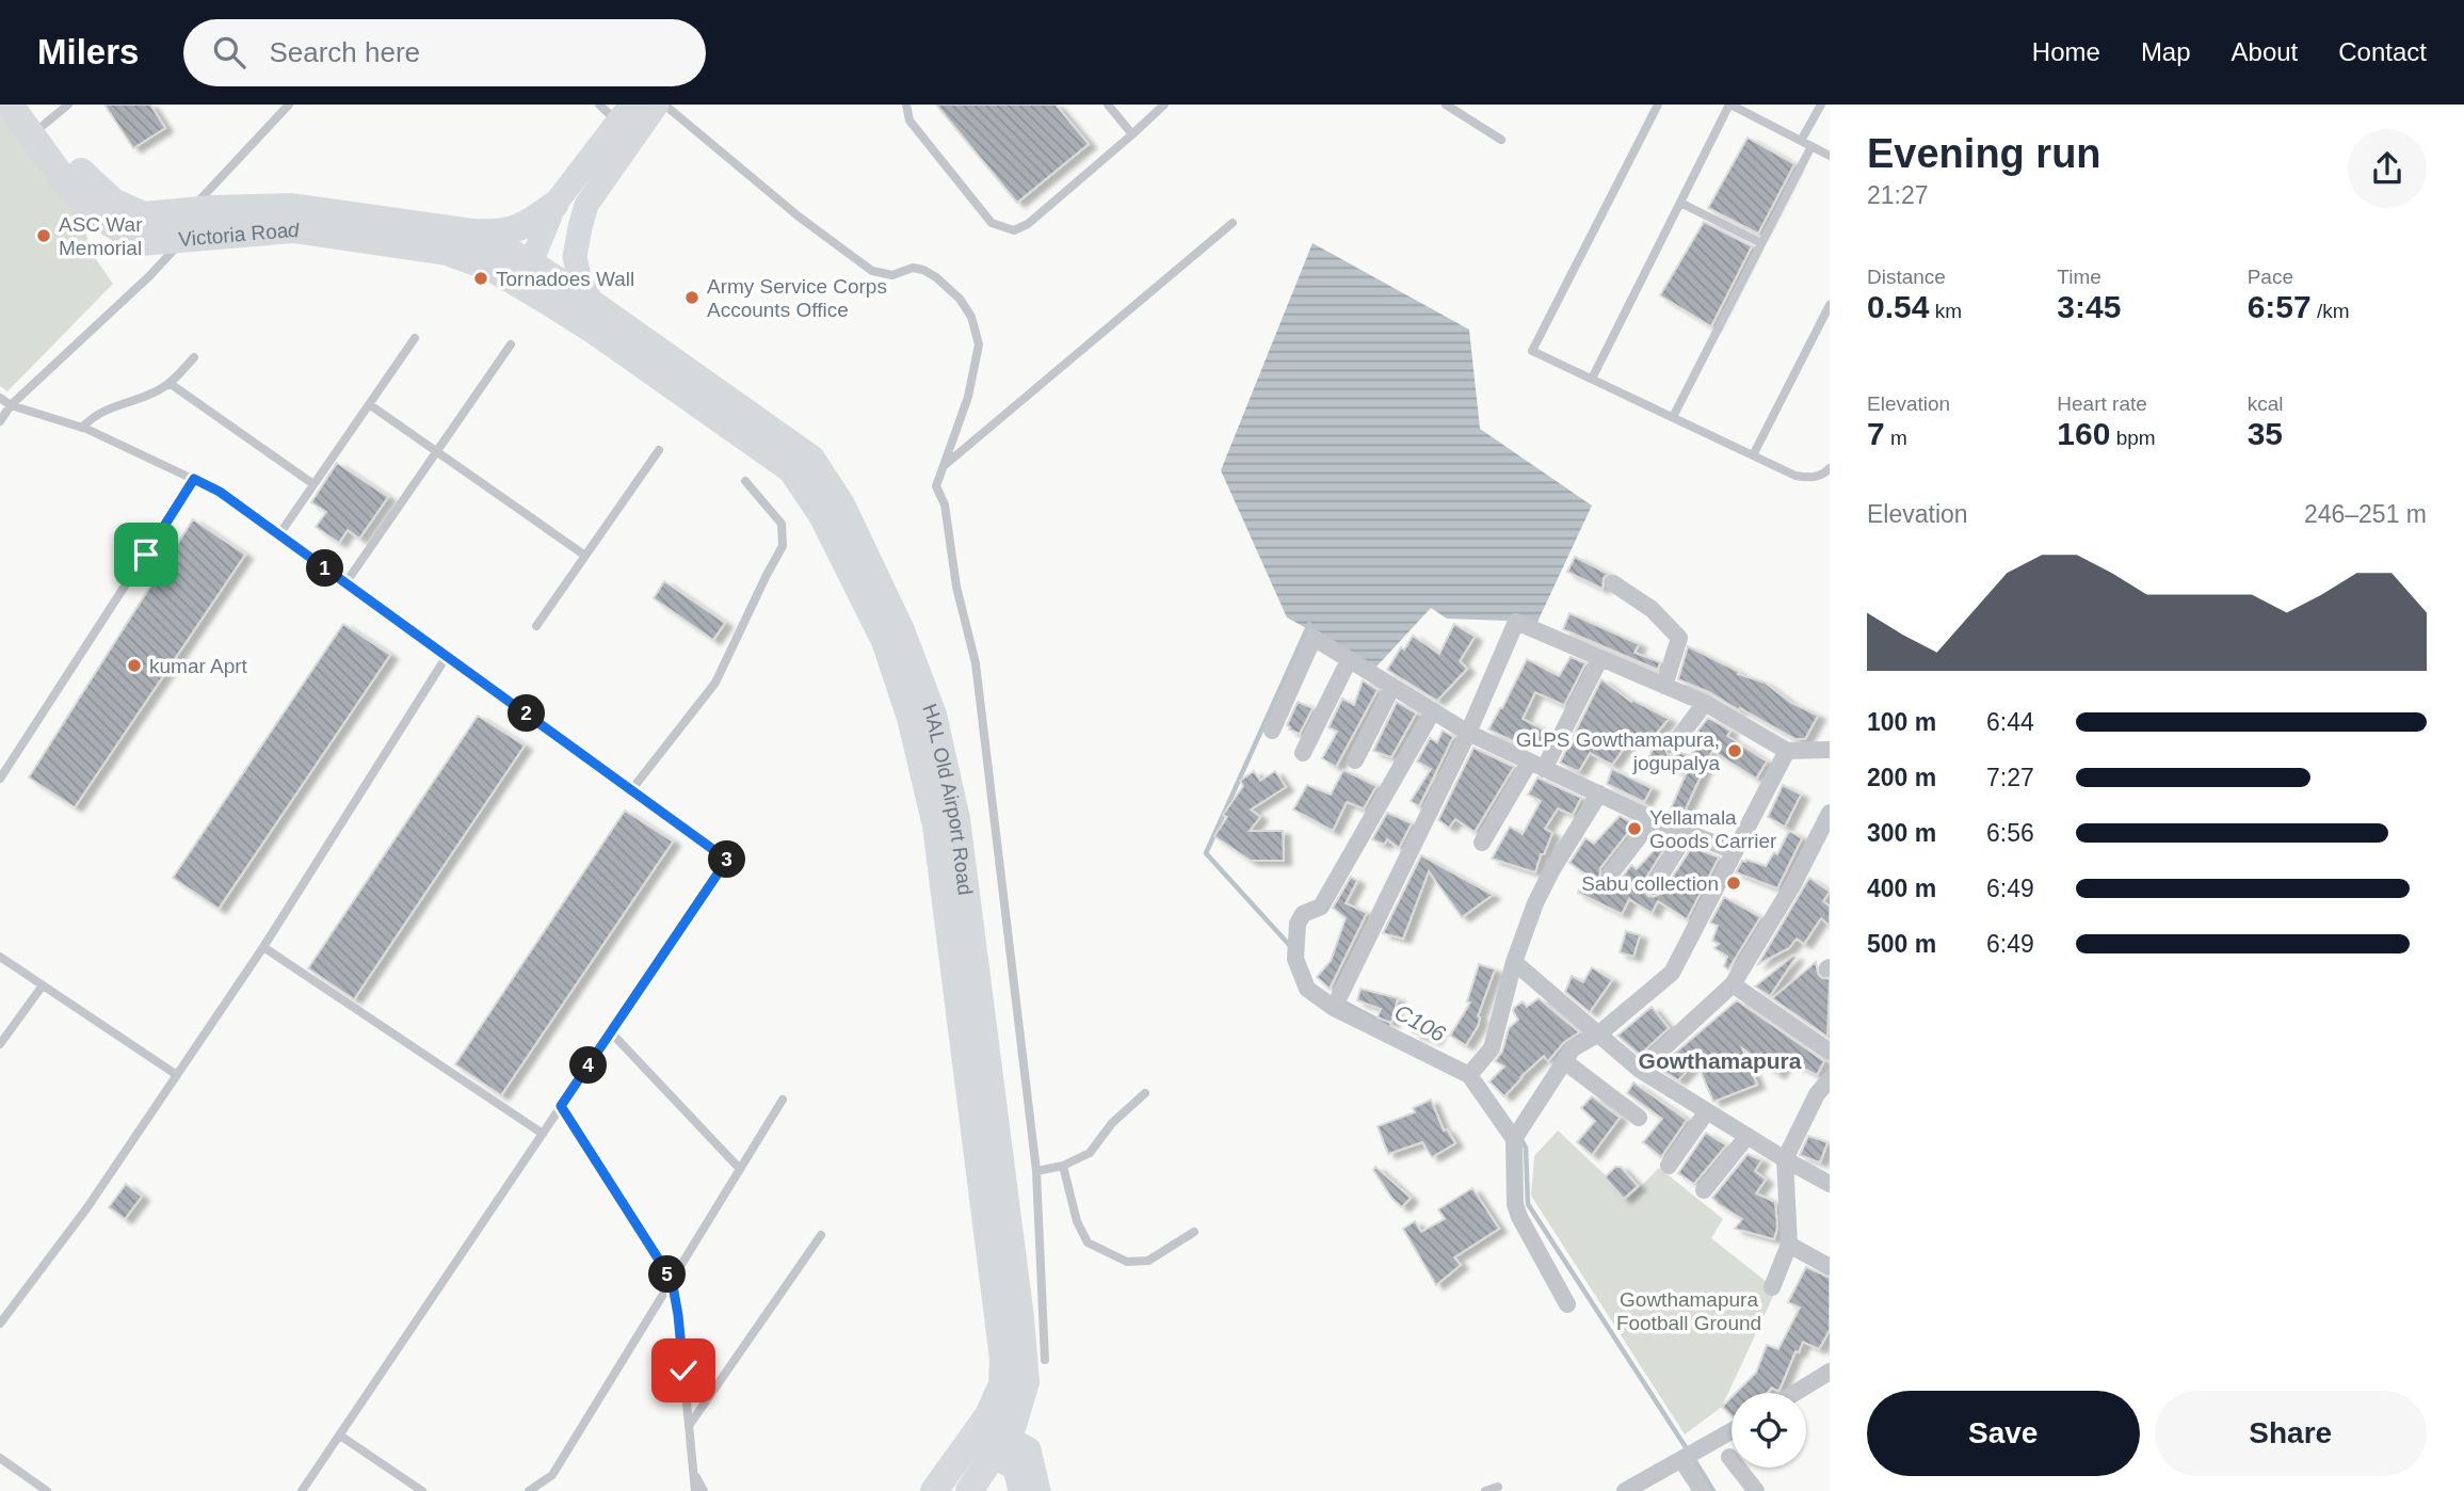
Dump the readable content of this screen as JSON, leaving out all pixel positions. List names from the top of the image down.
{
  "streets": {
    "main road": ["Victoria Road", "HAL Old Airport Road"]
  },
  "crossings": [
    ["Victoria Road", "HAL Old Airport Road"]
  ],
  "districts": ["Gowthamapura"],
  "water": ["C106"],
  "parks": ["Gowthamapura Football Ground"],
  "places": [
    "ASC War Memorial",
    "Tornadoes Wall",
    "Army Service Corps Accounts Office",
    "kumar Aprt",
    "GLPS Gowthamapura, jogupalya",
    "Yellamala Goods Carrier",
    "Sabu collection"
  ],
  "page": {
    "header": "Milers",
    "search": "Search here",
    "nav": [
      "Home",
      "Map",
      "About",
      "Contact"
    ],
    "heading": ["Evening run", "21:27"],
    "stats": [
      ["Distance", "0.54 km"],
      ["Time", "3:45"],
      ["Pace", "6:57 /km"],
      ["Elevation", "7 m"],
      ["Heart rate", "160 bpm"],
      ["kcal", "35"]
    ],
    "chart": ["Elevation", "246–251 m"],
    "pins": [
      "1",
      "2",
      "3",
      "4",
      "5"
    ],
    "list": [
      {
        "name": "100 m",
        "note": "6:44"
      },
      {
        "name": "200 m",
        "note": "7:27"
      },
      {
        "name": "300 m",
        "note": "6:56"
      },
      {
        "name": "400 m",
        "note": "6:49"
      },
      {
        "name": "500 m",
        "note": "6:49"
      }
    ],
    "buttons": ["Save", "Share"]
  }
}
